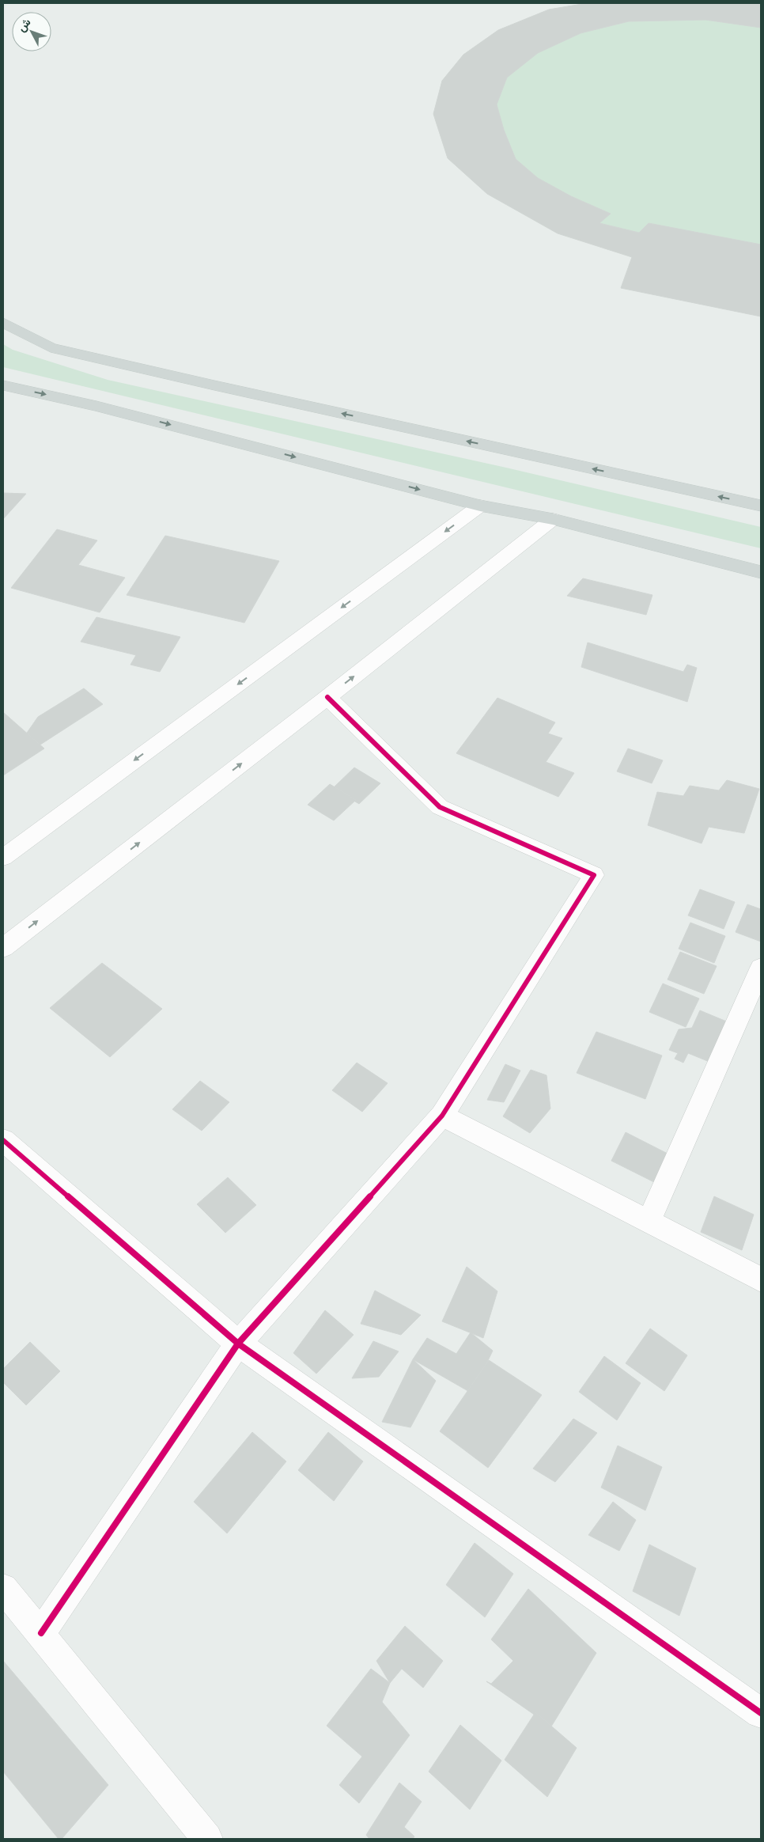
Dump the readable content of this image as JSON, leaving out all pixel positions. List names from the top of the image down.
{
  "north": "top left"
}
